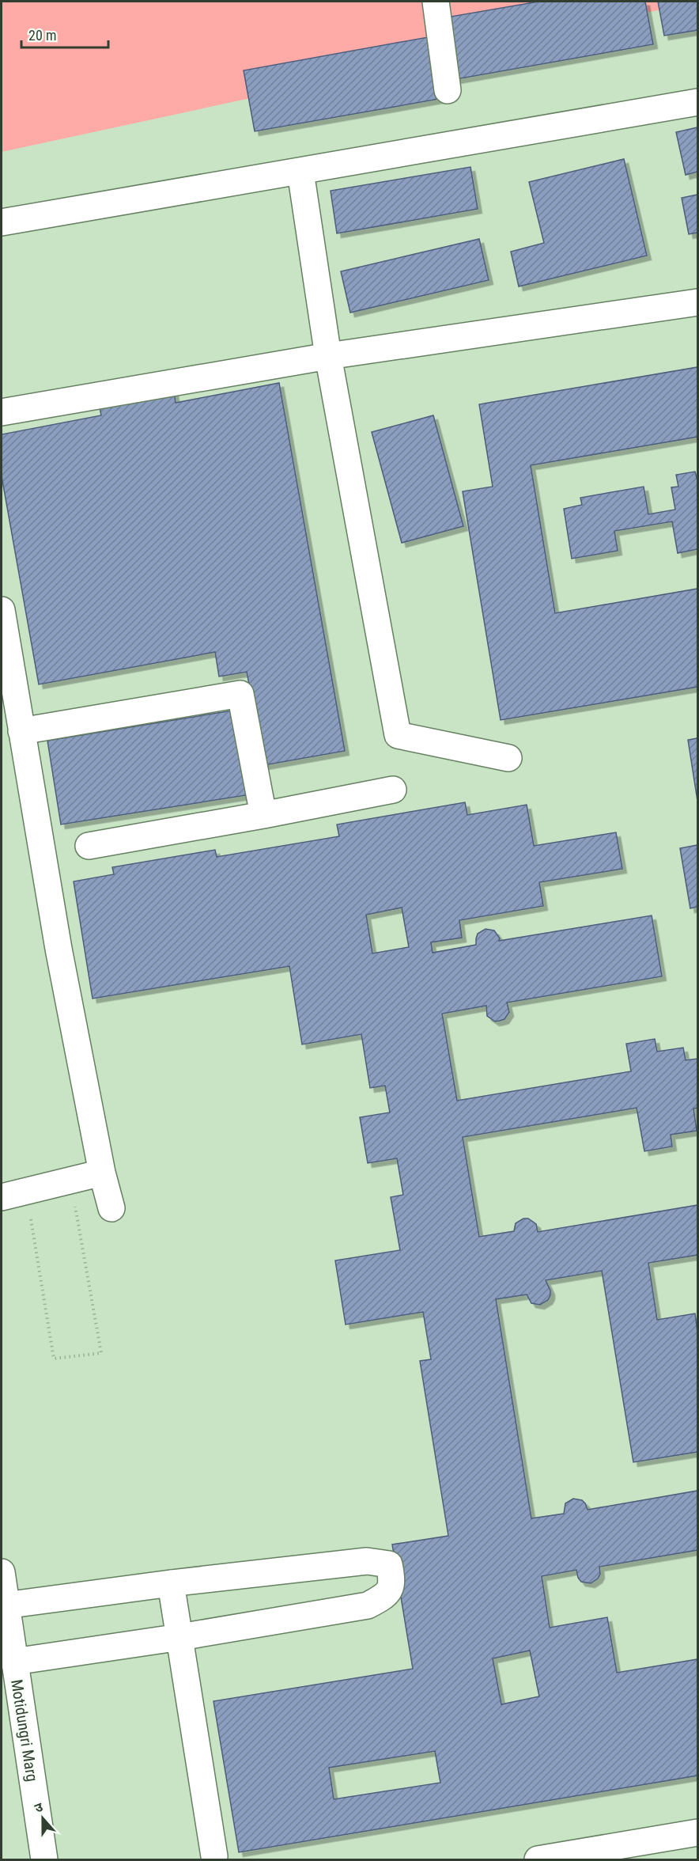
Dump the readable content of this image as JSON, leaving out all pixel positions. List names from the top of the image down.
{
  "streets": {
    "street": ["Motidungri Marg"]
  },
  "scale_bar": "20 m",
  "north": "top"
}
